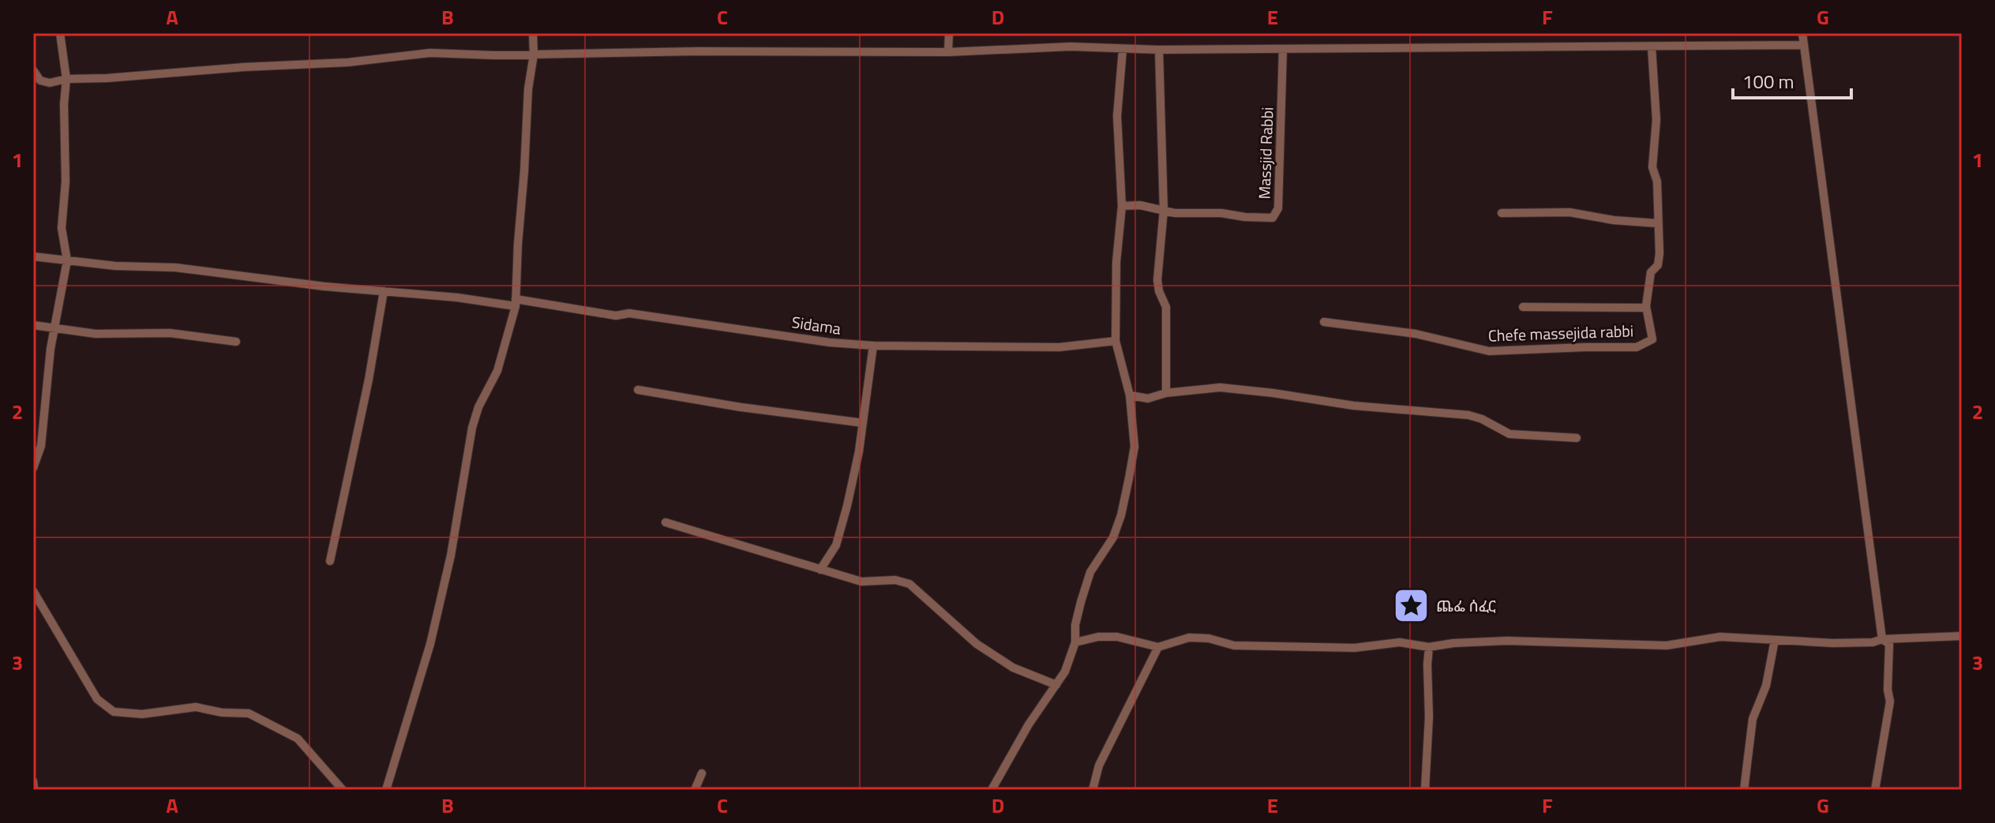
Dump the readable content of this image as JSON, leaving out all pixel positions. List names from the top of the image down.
{
  "streets": {
    "street": ["Massjid Rabbi", "Sidama", "Chefe massejida rabbi"]
  },
  "places": {
    "place": ["ጨፌ ሰፈር"]
  },
  "scale_bar": "100 m",
  "grid": {
    "columns": [
      "A",
      "B",
      "C",
      "D",
      "E",
      "F",
      "G"
    ],
    "rows": ["1", "2", "3"]
  }
}
